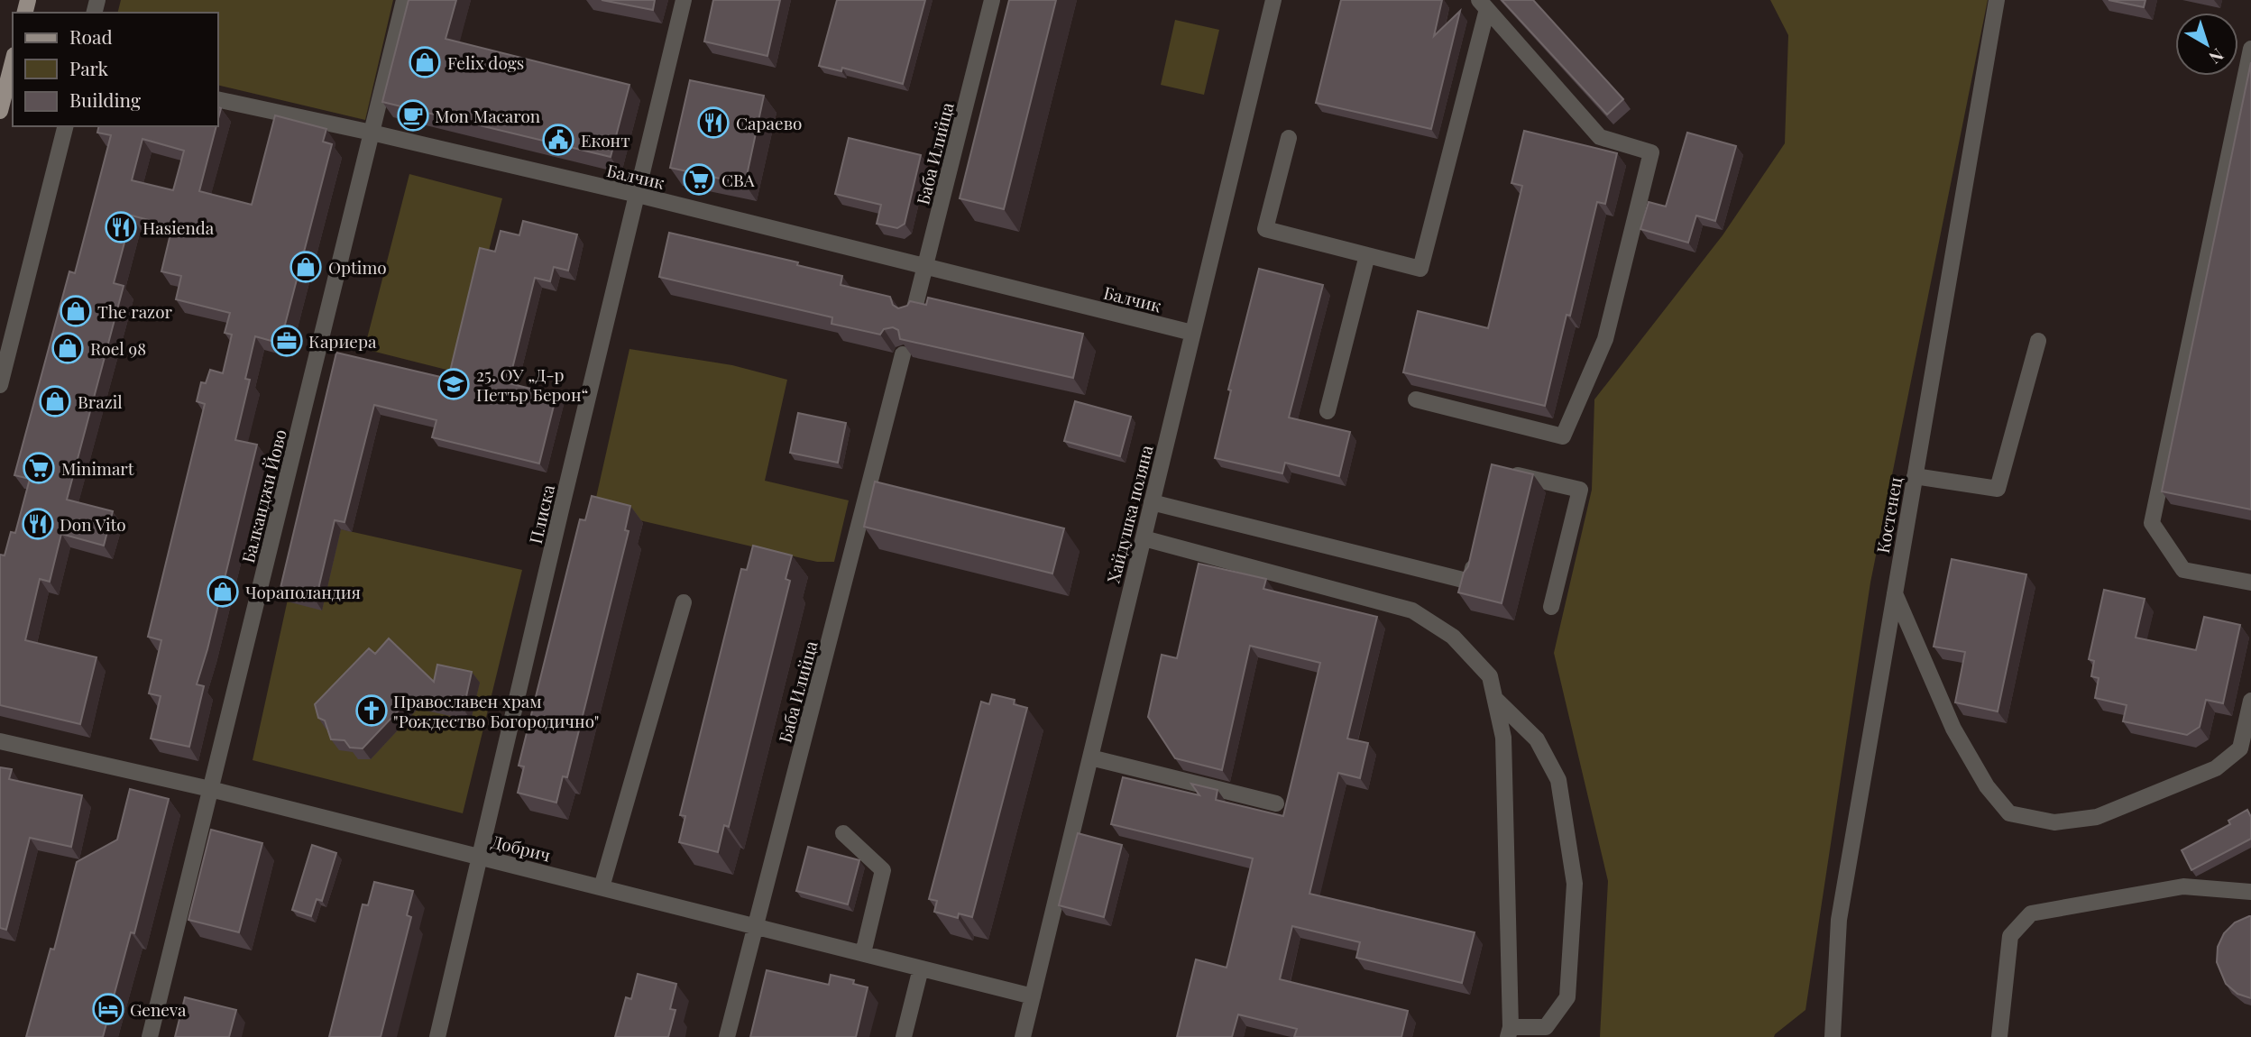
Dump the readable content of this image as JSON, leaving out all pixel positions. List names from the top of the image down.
{
  "streets": {
    "street": [
      "Баба Илийца",
      "Балчик",
      "Балканджи Йово",
      "Плиска",
      "Хайдушка поляна",
      "Костенец",
      "Добрич"
    ]
  },
  "crossings": [
    ["Баба Илийца", "Балчик"],
    ["Баба Илийца", "Добрич"],
    ["Балчик", "Балканджи Йово"],
    ["Балчик", "Плиска"],
    ["Балчик", "Хайдушка поляна"],
    ["Балканджи Йово", "Добрич"],
    ["Плиска", "Добрич"],
    ["Хайдушка поляна", "Добрич"]
  ],
  "places": {
    "shop": [
      "Felix dogs",
      "Optimo",
      "The razor",
      "Roel 98",
      "Brazil",
      "Чораполандия"
    ],
    "cafe": ["Mon Macaron"],
    "restaurant": ["Сараево", "Hasienda", "Don Vito"],
    "public building": ["Еконт"],
    "supermarket": ["CBA", "Minimart"],
    "office": ["Кариера"],
    "school or university": ["25. ОУ „Д-р Петър Берон“"],
    "church": ["Православен храм \"Рождество Богородично\""],
    "hotel": ["Geneva"]
  },
  "legend": ["Road", "Park", "Building"],
  "north": "bottom right"
}
